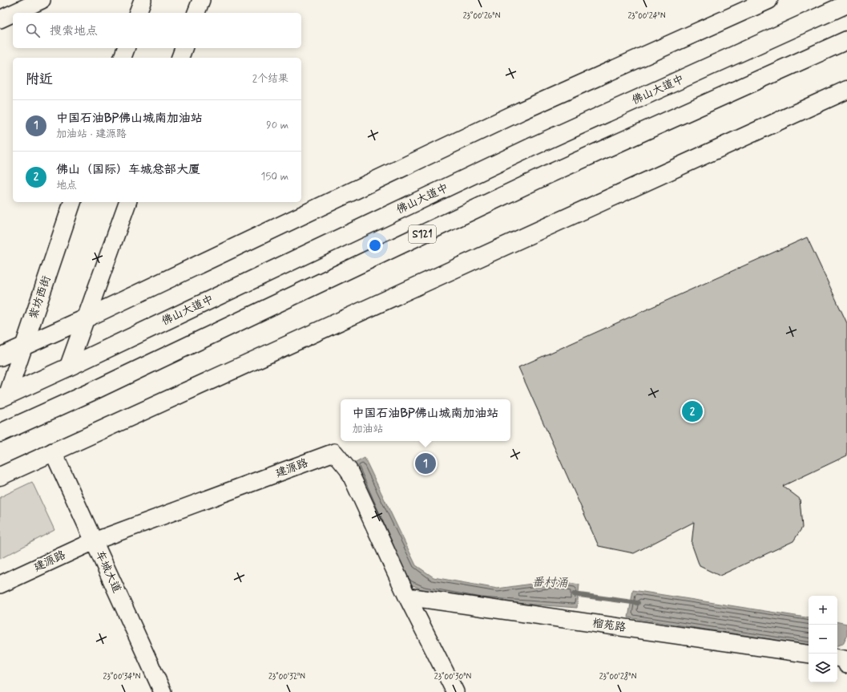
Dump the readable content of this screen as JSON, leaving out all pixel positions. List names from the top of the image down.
{
  "streets": {
    "main road": ["佛山大道中", "S121"],
    "street": [
      "紫坊西街",
      "建源路",
      "车城大道",
      "榴苑路"
    ]
  },
  "crossings": [
    ["佛山大道中", "紫坊西街"],
    ["建源路", "车城大道"],
    ["建源路", "榴苑路"]
  ],
  "water": ["番村涌"],
  "page": {
    "search": "搜索地点",
    "heading": ["附近", "2个结果"],
    "list": [
      {
        "mark": "1",
        "name": "中国石油BP佛山城南加油站",
        "note": "加油站 · 建源路",
        "value": "90 m"
      },
      {
        "mark": "2",
        "name": "佛山（国际）车城总部大厦",
        "note": "地点",
        "value": "150 m"
      }
    ],
    "popup": ["中国石油BP佛山城南加油站", "加油站"],
    "pins": ["2", "1"],
    "map_buttons": ["+", "−"]
  },
  "coordinates": [
    "23°00'26\"N",
    "23°00'24\"N",
    "23°00'34\"N",
    "23°00'32\"N",
    "23°00'30\"N",
    "23°00'28\"N"
  ]
}
